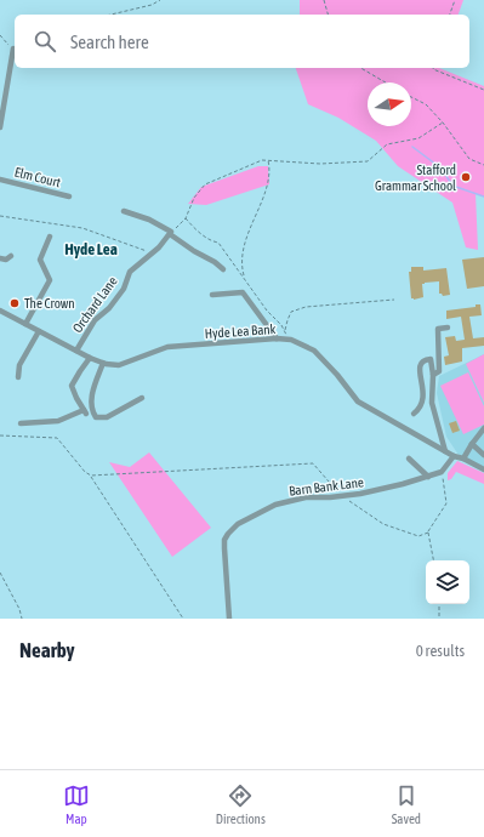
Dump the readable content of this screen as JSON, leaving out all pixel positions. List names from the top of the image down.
{
  "streets": {
    "street": [
      "Elm Court",
      "Orchard Lane",
      "Hyde Lea Bank",
      "Barn Bank Lane"
    ]
  },
  "crossings": [
    ["Orchard Lane", "Hyde Lea Bank"]
  ],
  "districts": ["Hyde Lea"],
  "places": ["Stafford Grammar School", "The Crown"],
  "north": "right",
  "page": {
    "search": "Search here",
    "heading": ["Nearby", "0 results"],
    "nav": ["Map", "Directions", "Saved"]
  }
}
